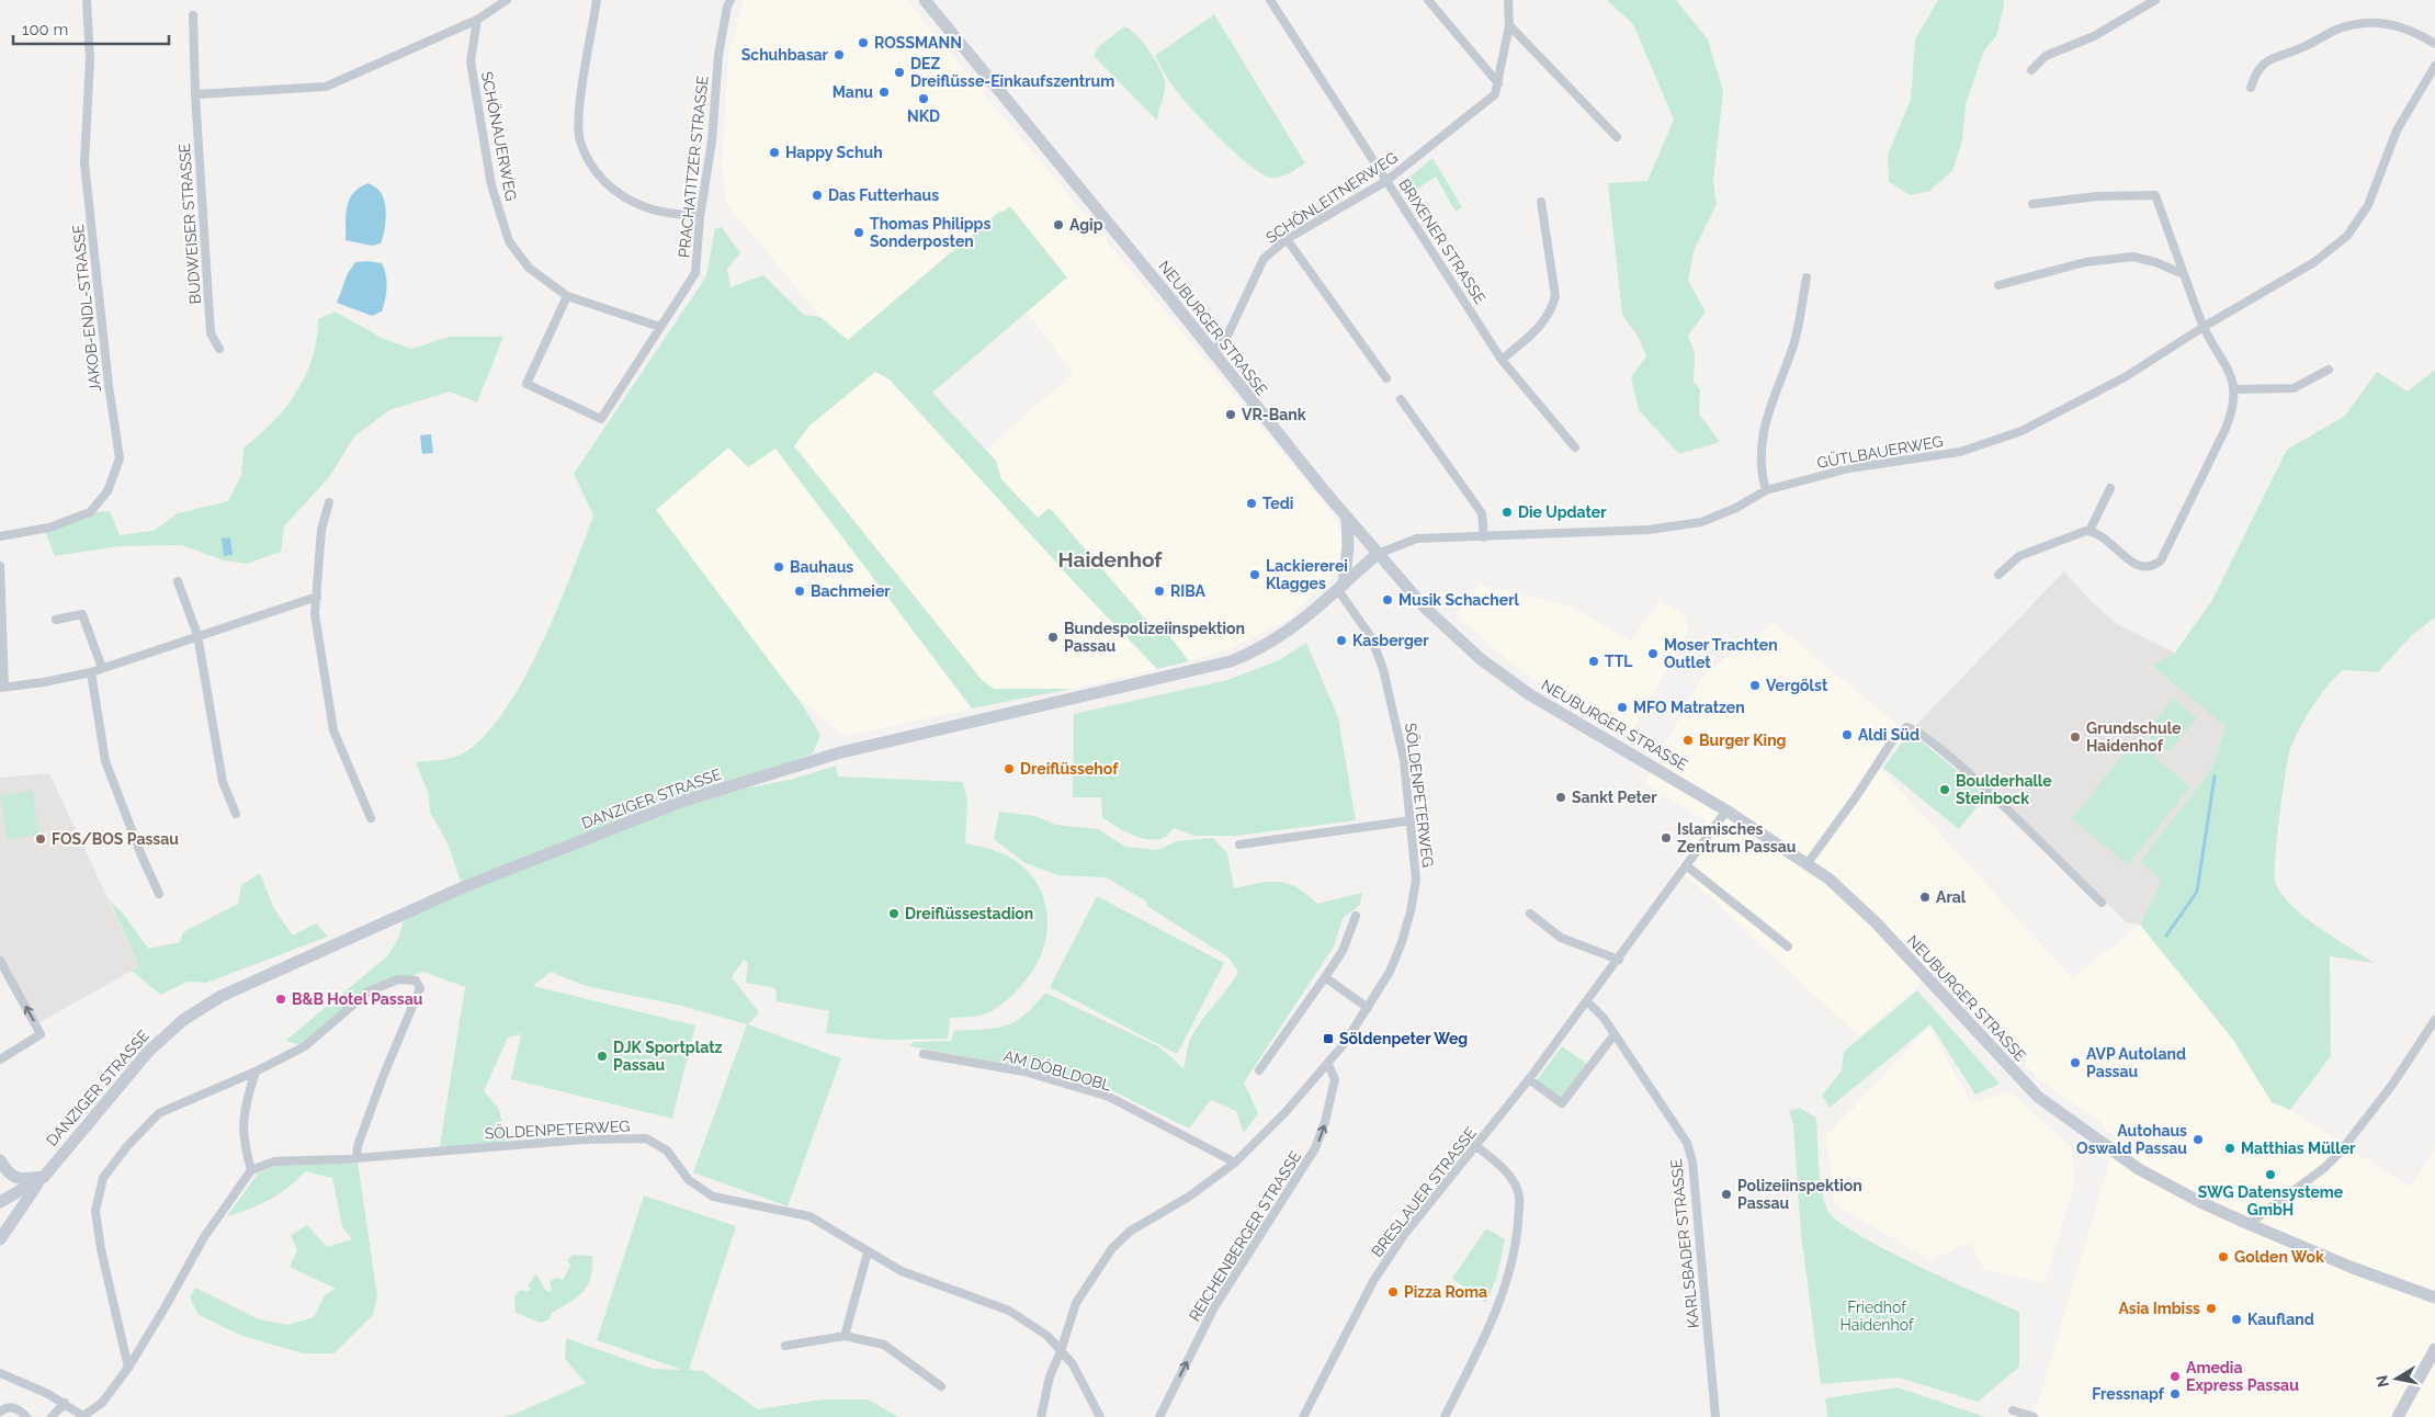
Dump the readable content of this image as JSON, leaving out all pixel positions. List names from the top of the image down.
{
  "streets": {
    "street": [
      "SCHÖNAUERWEG",
      "PRACHATITZER STRASSE",
      "SCHÖNLEITNERWEG",
      "BUDWEISER STRASSE",
      "BRIXENER STRASSE",
      "JAKOB-ENDL-STRASSE",
      "NEUBURGER STRASSE",
      "GÜTLBAUERWEG",
      "SÖLDENPETERWEG",
      "DANZIGER STRASSE",
      "AM DÖBLDOBL",
      "BRESLAUER STRASSE",
      "REICHENBERGER STRASSE",
      "KARLSBADER STRASSE"
    ]
  },
  "crossings": [
    ["SCHÖNAUERWEG", "PRACHATITZER STRASSE"],
    ["SCHÖNLEITNERWEG", "BRIXENER STRASSE"],
    ["SCHÖNLEITNERWEG", "NEUBURGER STRASSE"],
    ["NEUBURGER STRASSE", "GÜTLBAUERWEG"],
    ["NEUBURGER STRASSE", "DANZIGER STRASSE"],
    ["NEUBURGER STRASSE", "BRESLAUER STRASSE"],
    ["GÜTLBAUERWEG", "DANZIGER STRASSE"],
    ["SÖLDENPETERWEG", "DANZIGER STRASSE"],
    ["SÖLDENPETERWEG", "AM DÖBLDOBL"],
    ["SÖLDENPETERWEG", "REICHENBERGER STRASSE"],
    ["BRESLAUER STRASSE", "KARLSBADER STRASSE"]
  ],
  "one_way": ["REICHENBERGER STRASSE"],
  "districts": ["Haidenhof"],
  "parks": ["Friedhof Haidenhof"],
  "places": {
    "other": [
      "ROSSMANN",
      "Schuhbasar",
      "DEZ Dreiflüsse-Einkaufszentrum",
      "Manu",
      "NKD",
      "Happy Schuh",
      "Das Futterhaus",
      "Agip",
      "Thomas Philipps Sonderposten",
      "VR-Bank",
      "Tedi",
      "Die Updater",
      "Bauhaus",
      "Lackiererei Klagges",
      "Bachmeier",
      "RIBA",
      "Musik Schacherl",
      "Bundespolizeiinspektion Passau",
      "Kasberger",
      "Moser Trachten Outlet",
      "TTL",
      "Vergölst",
      "MFO Matratzen",
      "Aldi Süd",
      "Grundschule Haidenhof",
      "Burger King",
      "Dreiflüssehof",
      "Boulderhalle Steinbock",
      "Sankt Peter",
      "Islamisches Zentrum Passau",
      "FOS/BOS Passau",
      "Aral",
      "Dreiflüssestadion",
      "B&B Hotel Passau",
      "DJK Sportplatz Passau",
      "AVP Autoland Passau",
      "Autohaus Oswald Passau",
      "Matthias Müller",
      "SWG Datensysteme GmbH",
      "Polizeiinspektion Passau",
      "Golden Wok",
      "Pizza Roma",
      "Asia Imbiss",
      "Kaufland",
      "Amedia Express Passau",
      "Fressnapf"
    ],
    "transit": ["Söldenpeter Weg"]
  },
  "scale_bar": "100 m",
  "north": "left"
}
